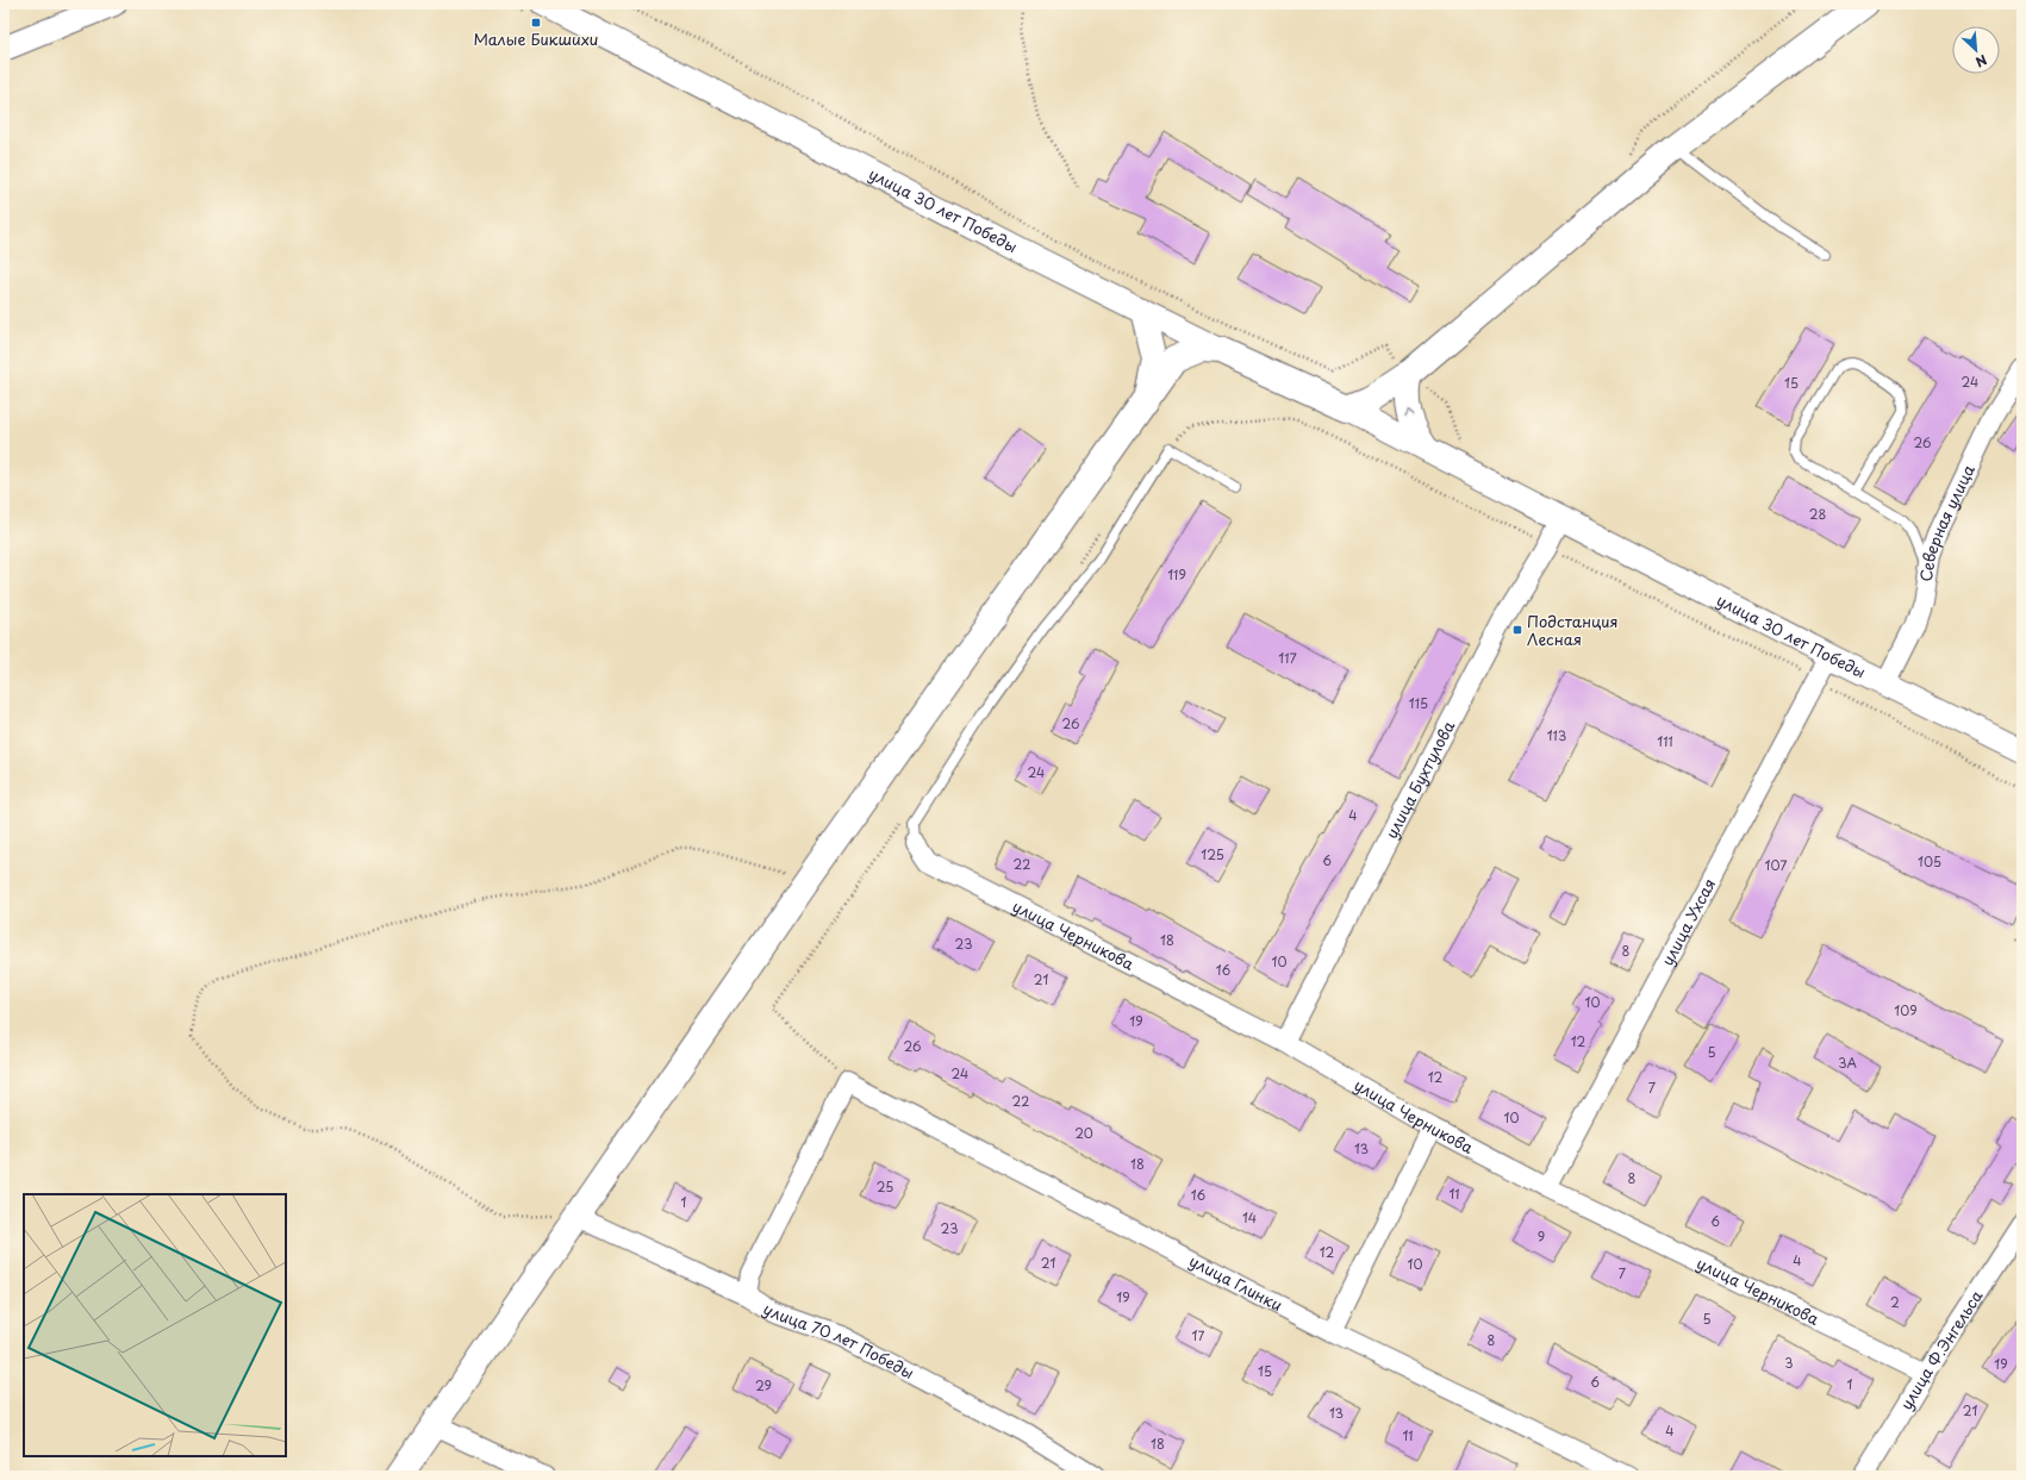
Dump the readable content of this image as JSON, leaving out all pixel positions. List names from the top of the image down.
{
  "streets": {
    "main road": ["улица 30 лет Победы"],
    "street": [
      "Северная улица",
      "улица Бухтулова",
      "улица Ухсая",
      "улица Черникова",
      "улица Глинки",
      "улица 70 лет Победы",
      "улица Ф.Энгельса"
    ]
  },
  "crossings": [
    ["улица 30 лет Победы", "Северная улица"],
    ["улица 30 лет Победы", "улица Бухтулова"],
    ["улица 30 лет Победы", "улица Ухсая"],
    ["улица Бухтулова", "улица Черникова"],
    ["улица Ухсая", "улица Черникова"],
    ["улица Черникова", "улица Ф.Энгельса"],
    ["улица Глинки", "улица 70 лет Победы"]
  ],
  "places": {
    "transit": ["Малые Бикшихи", "Подстанция Лесная"]
  },
  "house_numbers": [
    "24",
    "15",
    "26",
    "28",
    "119",
    "117",
    "115",
    "26",
    "113",
    "111",
    "24",
    "4",
    "125",
    "6",
    "105",
    "22",
    "107",
    "18",
    "23",
    "8",
    "10",
    "16",
    "21",
    "10",
    "109",
    "19",
    "12",
    "26",
    "5",
    "3А",
    "24",
    "12",
    "7",
    "22",
    "10",
    "20",
    "13",
    "18",
    "8",
    "25",
    "11",
    "16",
    "1",
    "14",
    "6",
    "23",
    "9",
    "12",
    "4",
    "21",
    "10",
    "7",
    "19",
    "2",
    "5",
    "17",
    "8",
    "3",
    "19",
    "15",
    "6",
    "1",
    "29",
    "21",
    "13",
    "4",
    "11",
    "18"
  ],
  "north": "bottom right"
}
